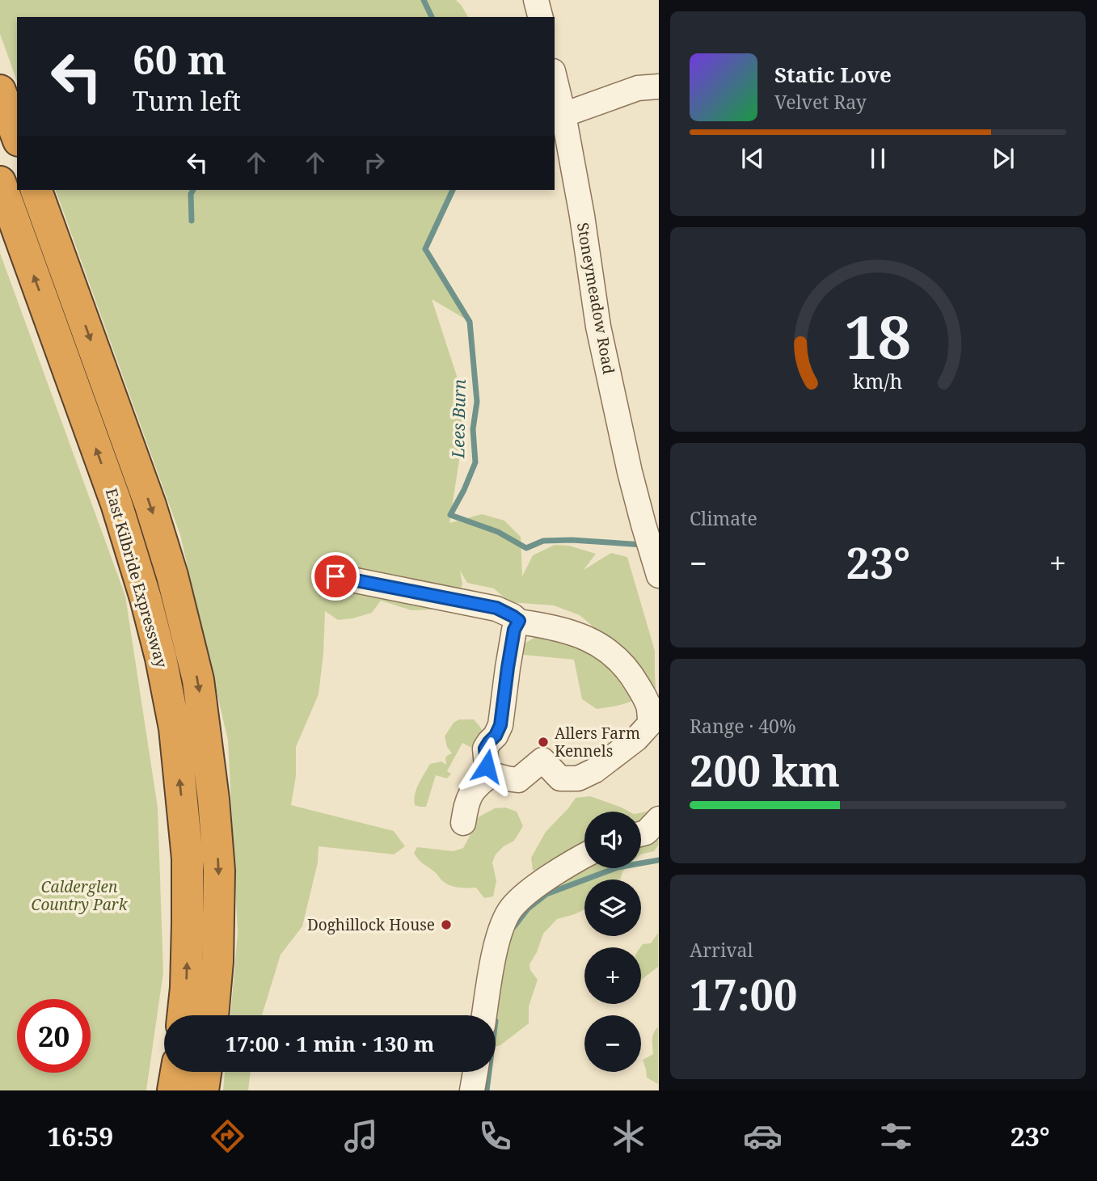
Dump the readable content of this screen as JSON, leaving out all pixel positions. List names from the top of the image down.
{
  "streets": {
    "highway": ["East Kilbride Expressway"],
    "street": ["Stoneymeadow Road"]
  },
  "water": ["Lees Burn"],
  "parks": ["Calderglen Country Park"],
  "places": ["Allers Farm Kennels", "Doghillock House"],
  "page": {
    "turn": ["60 m", "Turn left"],
    "song": ["Static Love", "Velvet Ray"],
    "tile": [
      "Climate",
      ["Range · 40%", "200 km"],
      ["Arrival", "17:00"]
    ],
    "heat": ["−", "23°", "+"],
    "map_buttons": ["+", "−"],
    "limit": "20",
    "trip": "17:00 · 1 min · 130 m",
    "tabs": ["16:59", "23°"],
    "gauge": ["18", "km/h"]
  }
}
